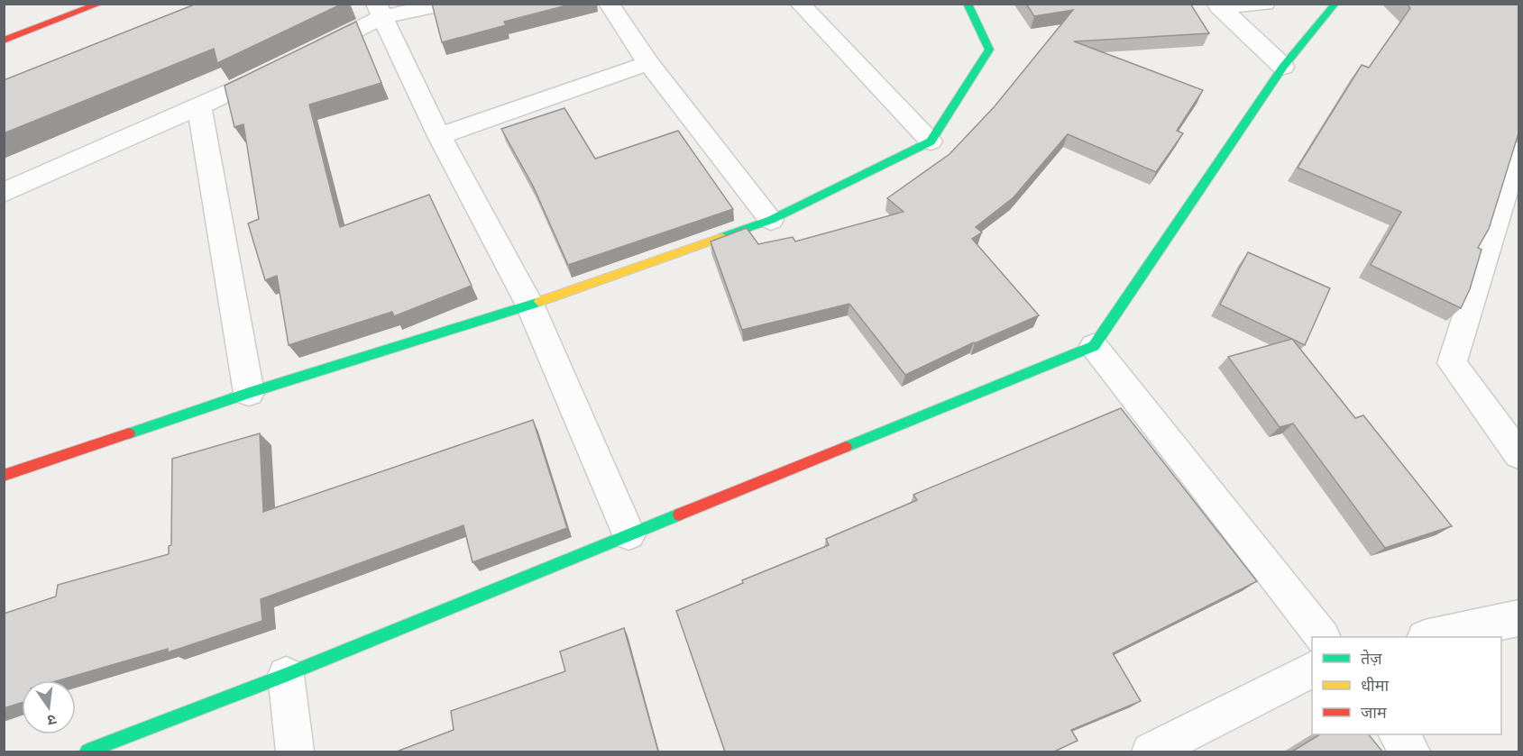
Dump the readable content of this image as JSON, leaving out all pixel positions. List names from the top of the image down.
{
  "legend": ["तेज़", "धीमा", "जाम"],
  "north": "bottom"
}
